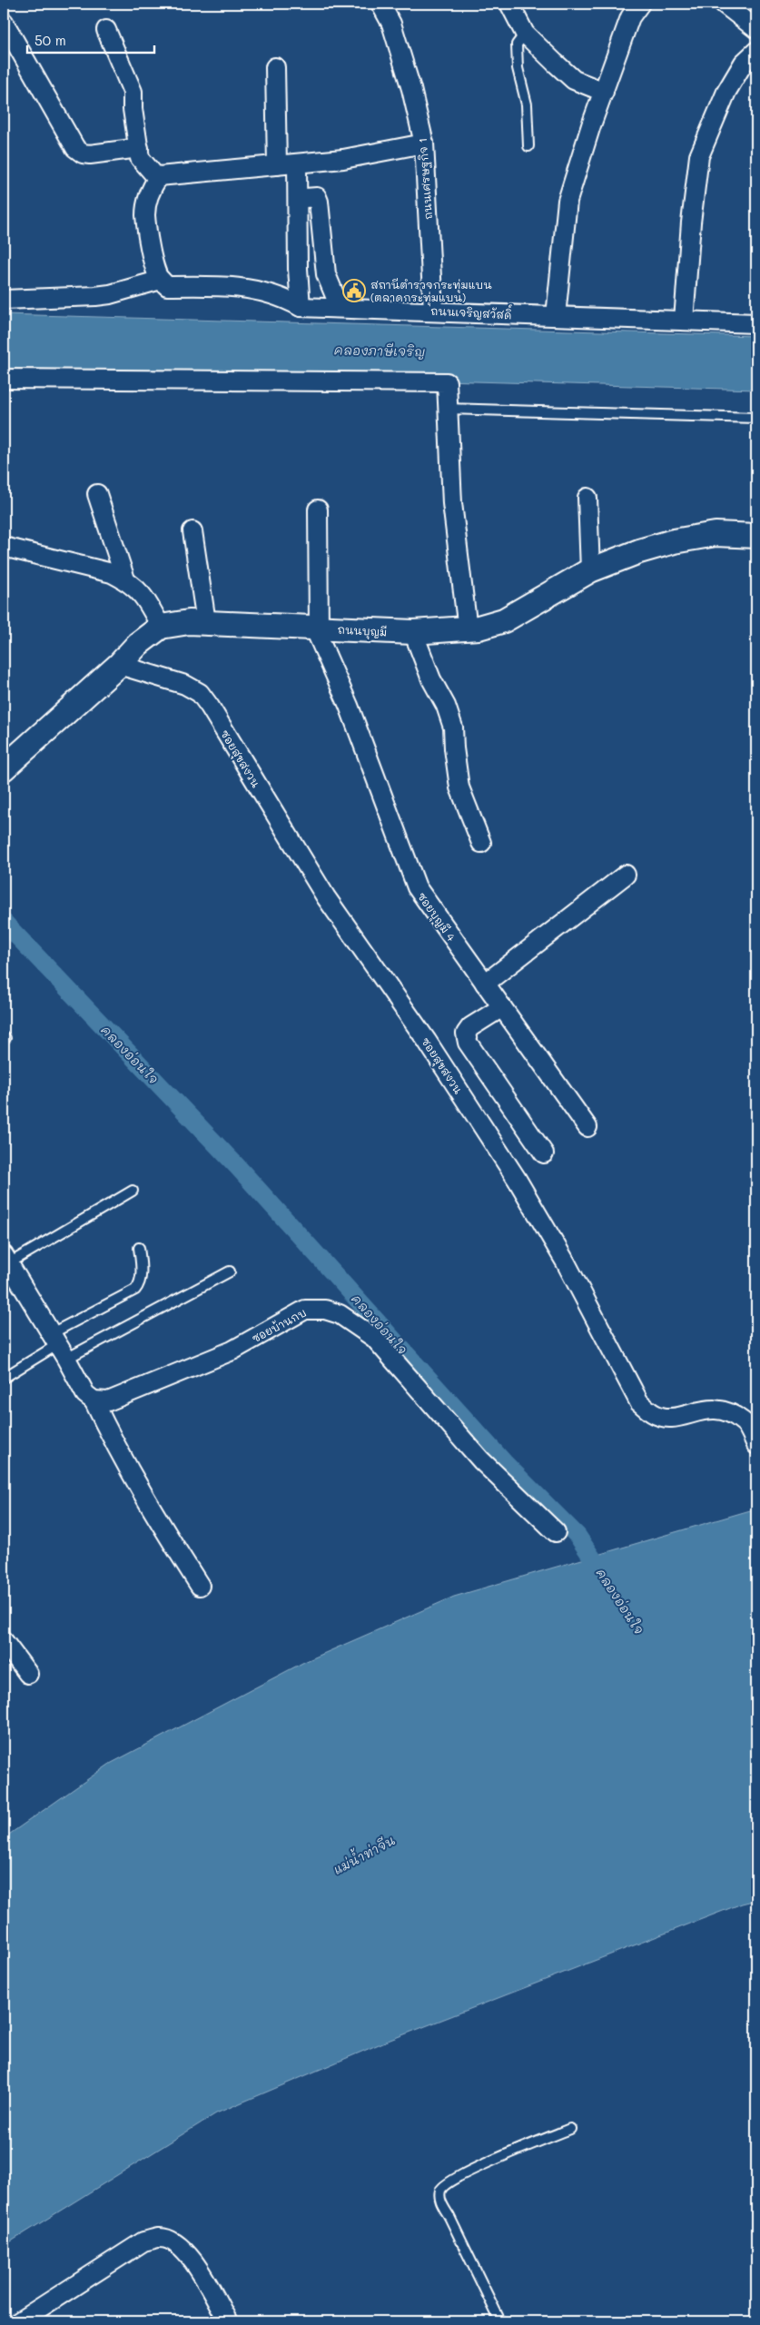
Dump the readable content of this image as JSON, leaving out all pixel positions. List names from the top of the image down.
{
  "streets": {
    "street": [
      "ถนนเศรษฐกิจ 1",
      "ถนนเจริญสวัสดิ์",
      "ถนนบุญมี",
      "ซอยสุขสงวน",
      "ซอยบุญมี 4",
      "ซอยบ้านกบ"
    ]
  },
  "crossings": [
    ["ถนนเศรษฐกิจ 1", "ถนนเจริญสวัสดิ์"],
    ["ถนนบุญมี", "ซอยสุขสงวน"],
    ["ถนนบุญมี", "ซอยบุญมี 4"]
  ],
  "water": ["คลองภาษีเจริญ", "คลองอ่อนใจ", "แม่น้ำท่าจีน"],
  "places": {
    "public building": ["สถานีตำรวจกระทุ่มแบน (ตลาดกระทุ่มแบน)"]
  },
  "scale_bar": "50 m"
}
